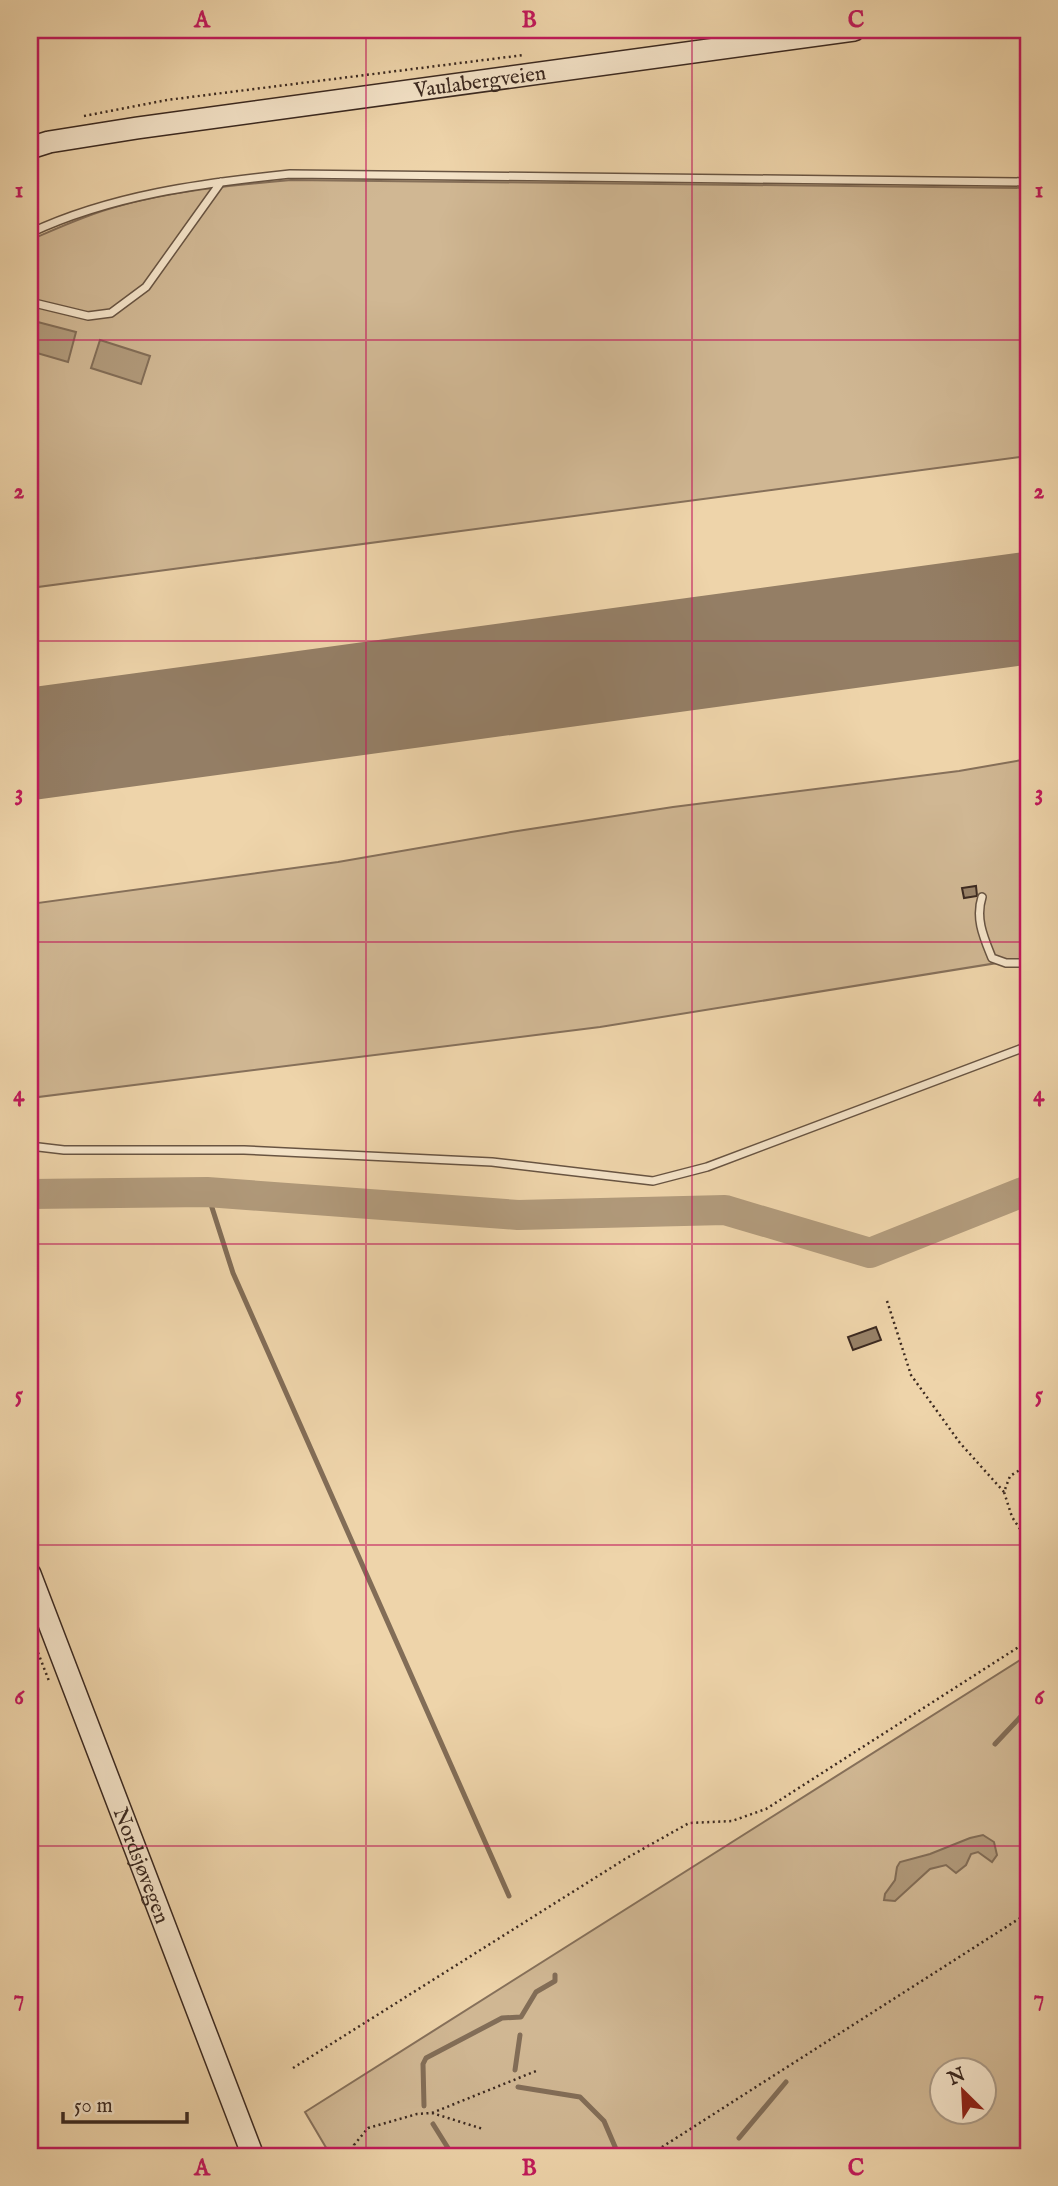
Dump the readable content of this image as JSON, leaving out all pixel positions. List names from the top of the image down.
{
  "streets": {
    "main road": ["Vaulabergveien", "Nordsjøvegen"]
  },
  "scale_bar": "50 m",
  "north": "top left",
  "grid": {
    "columns": ["A", "B", "C"],
    "rows": [
      "1",
      "2",
      "3",
      "4",
      "5",
      "6",
      "7"
    ]
  }
}
